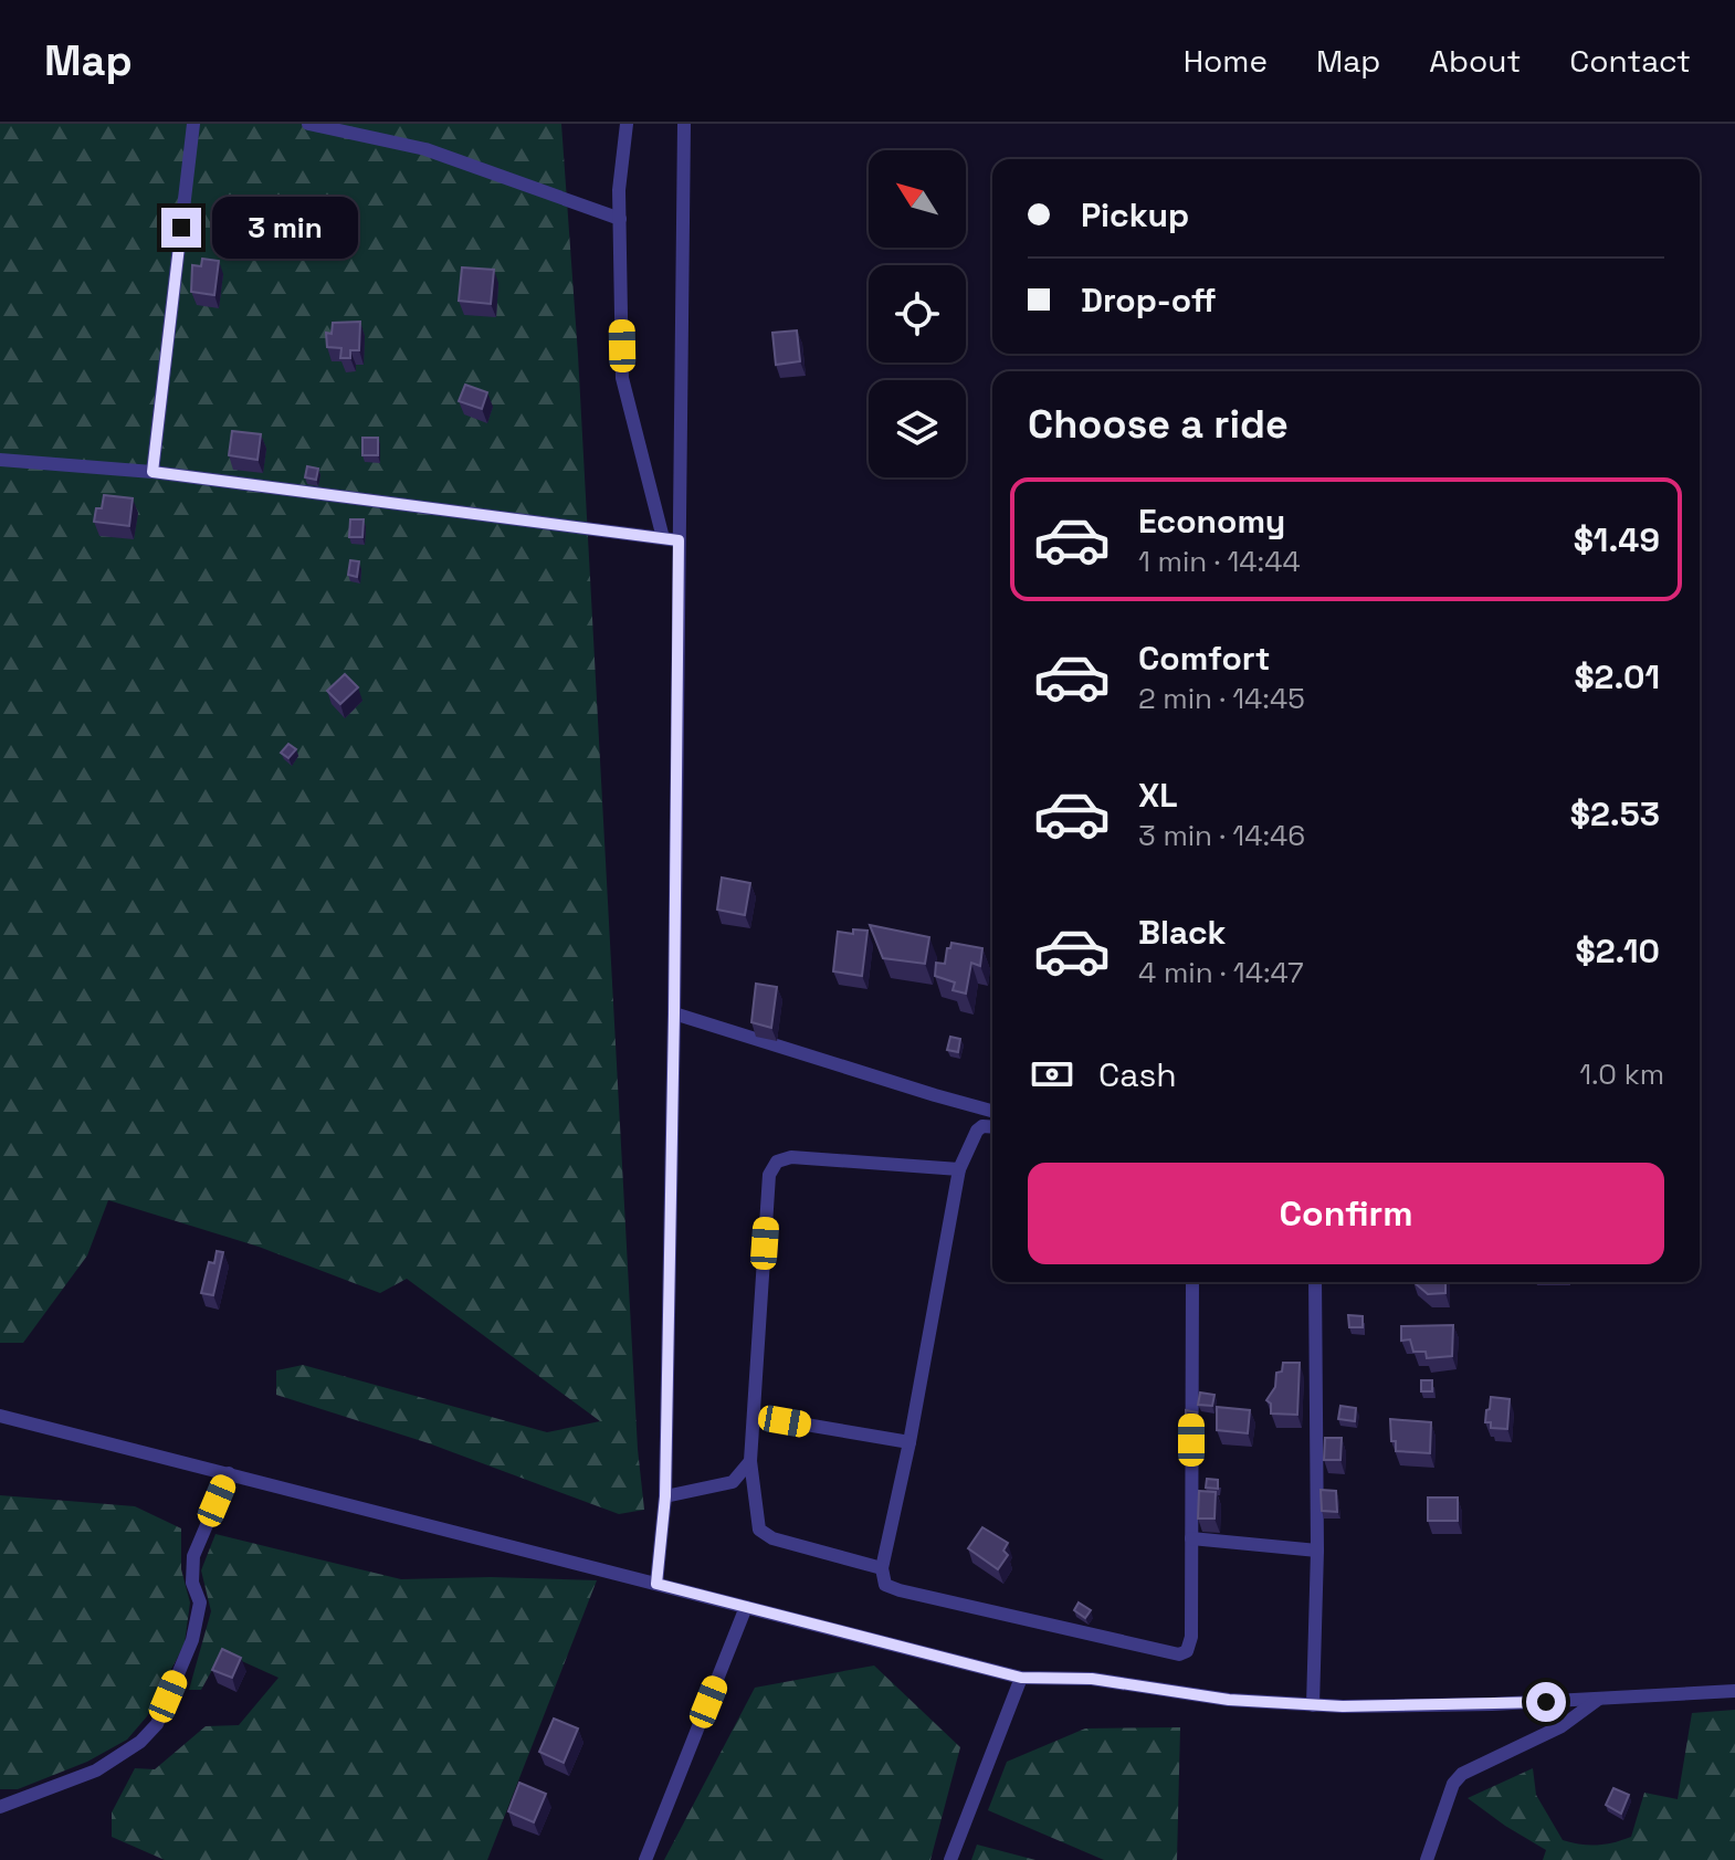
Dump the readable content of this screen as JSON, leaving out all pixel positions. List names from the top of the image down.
{
  "north": "top left",
  "page": {
    "header": "Map",
    "nav": [
      "Home",
      "Map",
      "About",
      "Contact"
    ],
    "banner": ["Pickup", "Drop-off"],
    "bubble": "3 min",
    "heading": "Choose a ride",
    "list": [
      {
        "name": "Economy",
        "note": "1 min · 14:44",
        "value": "$1.49"
      },
      {
        "name": "Comfort",
        "note": "2 min · 14:45",
        "value": "$2.01"
      },
      {
        "name": "XL",
        "note": "3 min · 14:46",
        "value": "$2.53"
      },
      {
        "name": "Black",
        "note": "4 min · 14:47",
        "value": "$2.10"
      }
    ],
    "pay": ["Cash", "1.0 km"],
    "buttons": "Confirm"
  }
}
